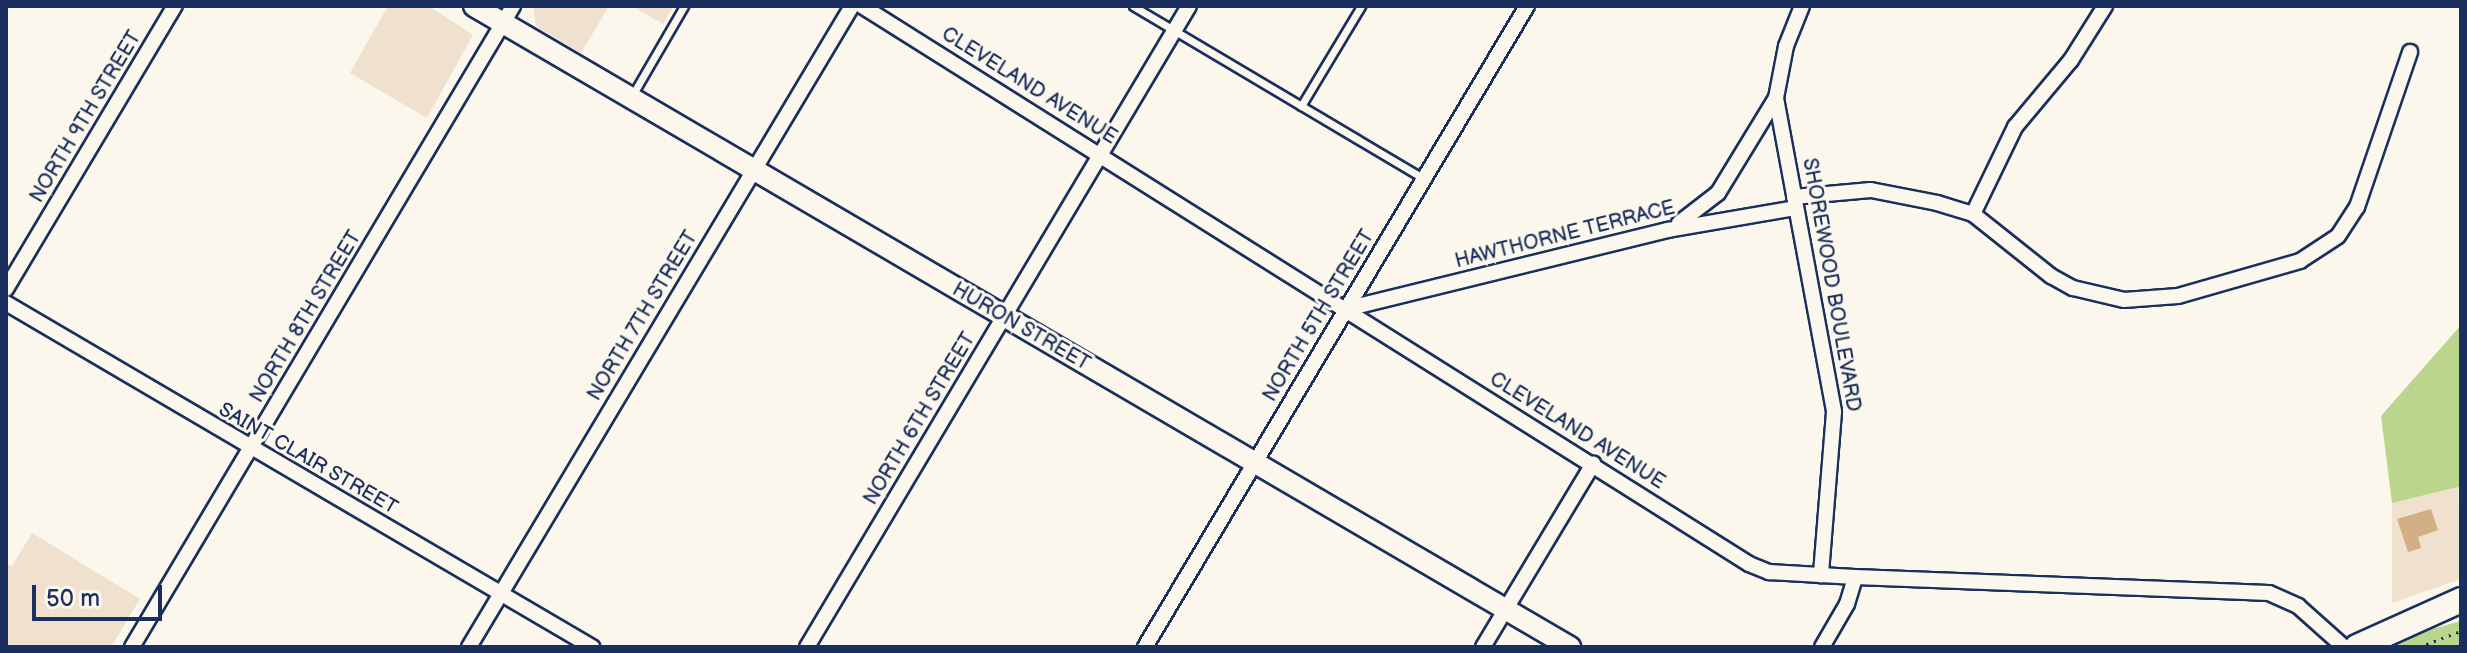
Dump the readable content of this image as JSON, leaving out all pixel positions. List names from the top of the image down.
{
  "streets": {
    "street": [
      "CLEVELAND AVENUE",
      "NORTH 9TH STREET",
      "HAWTHORNE TERRACE",
      "SHOREWOOD BOULEVARD",
      "NORTH 7TH STREET",
      "NORTH 5TH STREET",
      "NORTH 8TH STREET",
      "HURON STREET",
      "NORTH 6TH STREET",
      "SAINT CLAIR STREET"
    ]
  },
  "crossings": [
    ["CLEVELAND AVENUE", "HAWTHORNE TERRACE"],
    ["CLEVELAND AVENUE", "SHOREWOOD BOULEVARD"],
    ["CLEVELAND AVENUE", "NORTH 5TH STREET"],
    ["CLEVELAND AVENUE", "NORTH 6TH STREET"],
    ["HAWTHORNE TERRACE", "SHOREWOOD BOULEVARD"],
    ["HAWTHORNE TERRACE", "NORTH 5TH STREET"],
    ["NORTH 7TH STREET", "HURON STREET"],
    ["NORTH 7TH STREET", "SAINT CLAIR STREET"],
    ["NORTH 5TH STREET", "HURON STREET"],
    ["NORTH 8TH STREET", "HURON STREET"],
    ["NORTH 8TH STREET", "SAINT CLAIR STREET"],
    ["HURON STREET", "NORTH 6TH STREET"]
  ],
  "scale_bar": "50 m"
}
